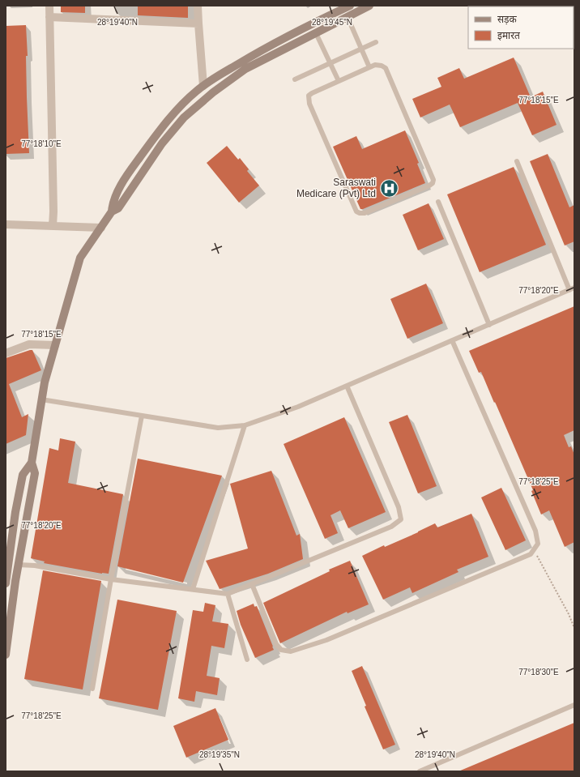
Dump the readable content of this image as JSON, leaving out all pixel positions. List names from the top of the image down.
{
  "places": {
    "hospital": ["Saraswati Medicare (Pvt) Ltd"]
  },
  "legend": ["सड़क", "इमारत"],
  "coordinates": [
    "28°19'40\"N",
    "28°19'45\"N",
    "77°18'15\"E",
    "77°18'10\"E",
    "77°18'20\"E",
    "77°18'25\"E",
    "77°18'30\"E",
    "28°19'35\"N"
  ]
}
